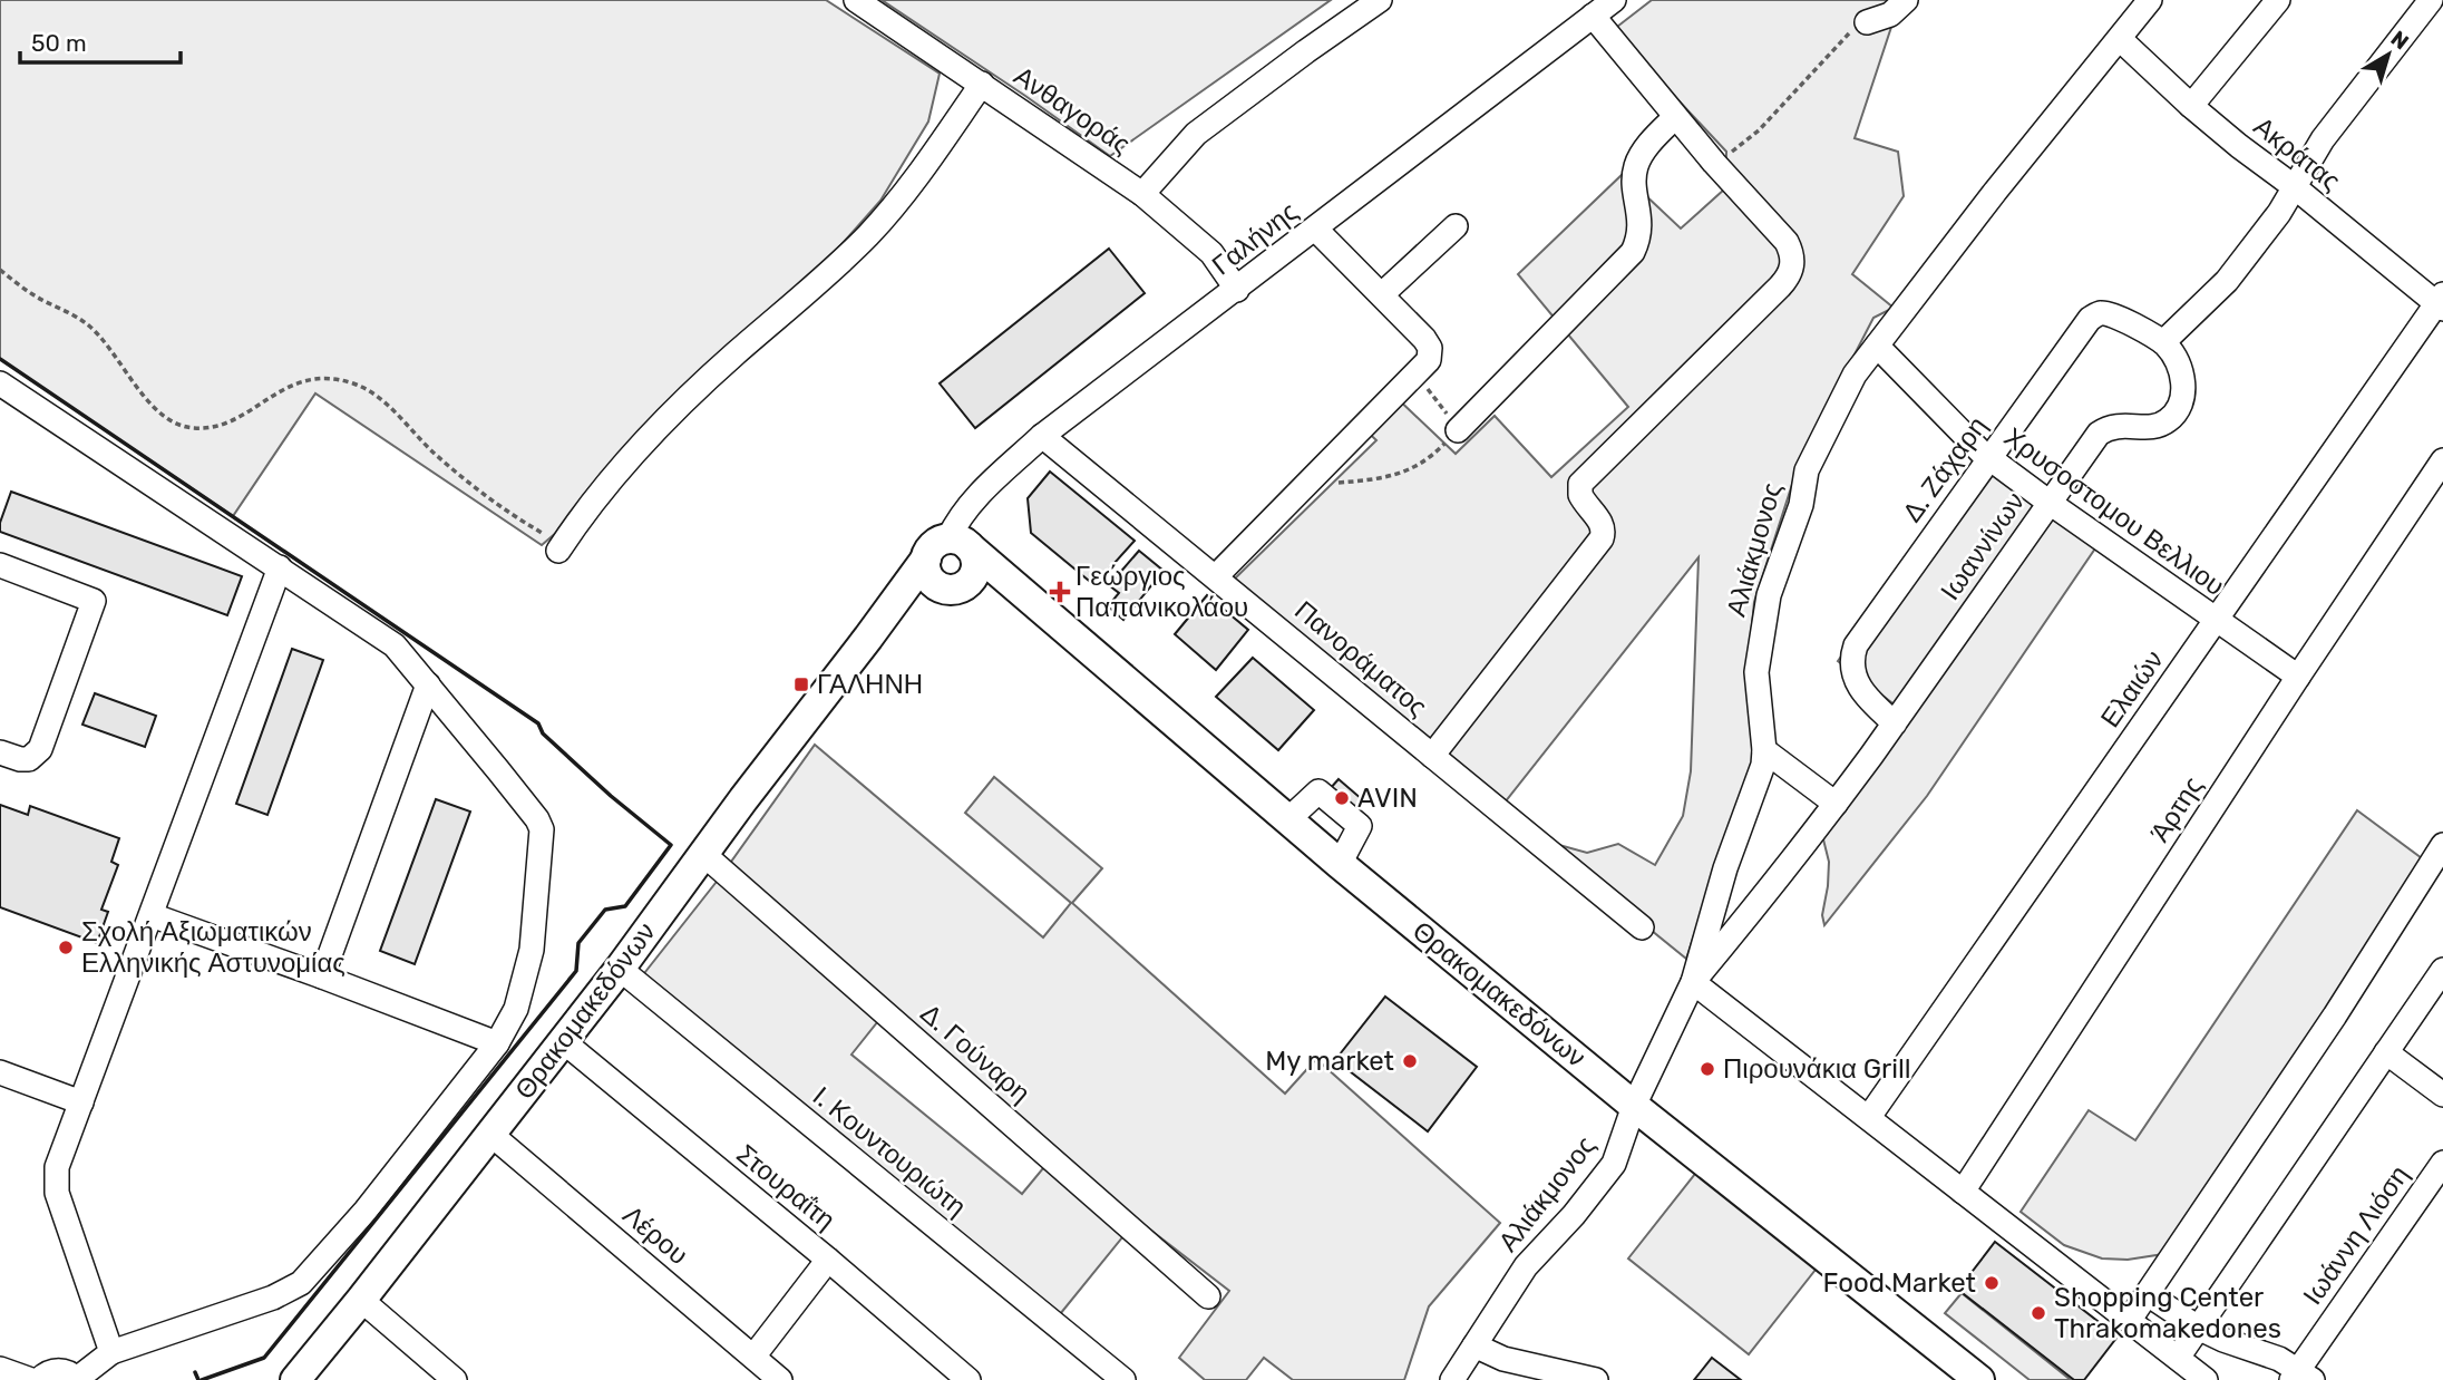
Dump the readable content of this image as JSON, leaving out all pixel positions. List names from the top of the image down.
{
  "streets": {
    "main road": ["Θρακομακεδόνων"],
    "street": [
      "Ανθαγοράς",
      "Ακράτας",
      "Γαλήνης",
      "Δ. Ζάχαρη",
      "Χρυσοστομου Βελλιου",
      "Ιωαννίνων",
      "Αλιάκμονος",
      "Πανοράματος",
      "Ελαιών",
      "Άρτης",
      "Δ. Γούναρη",
      "Ι. Κουντουριώτη",
      "Στουραΐτη",
      "Λέρου",
      "Ιωάννη Λιόση"
    ]
  },
  "crossings": [
    ["Ανθαγοράς", "Γαλήνης"],
    ["Ακράτας", "Αλιάκμονος"],
    ["Ακράτας", "Ελαιών"],
    ["Γαλήνης", "Πανοράματος"],
    ["Γαλήνης", "Θρακομακεδόνων"],
    ["Δ. Ζάχαρη", "Χρυσοστομου Βελλιου"],
    ["Δ. Ζάχαρη", "Ιωαννίνων"],
    ["Χρυσοστομου Βελλιου", "Ιωαννίνων"],
    ["Χρυσοστομου Βελλιου", "Αλιάκμονος"],
    ["Χρυσοστομου Βελλιου", "Ελαιών"],
    ["Χρυσοστομου Βελλιου", "Άρτης"],
    ["Ιωαννίνων", "Αλιάκμονος"],
    ["Αλιάκμονος", "Θρακομακεδόνων"],
    ["Θρακομακεδόνων", "Δ. Γούναρη"],
    ["Θρακομακεδόνων", "Ι. Κουντουριώτη"],
    ["Θρακομακεδόνων", "Στουραΐτη"],
    ["Θρακομακεδόνων", "Λέρου"]
  ],
  "places": {
    "health": ["Γεώργιος Παπανικολάου"],
    "transit": ["ΓΑΛΗΝΗ"],
    "other": [
      "AVIN",
      "Σχολή Αξιωματικών Ελληνικής Αστυνομίας",
      "My market",
      "Πιρουνάκια Grill",
      "Food Market",
      "Shopping Center Thrakomakedones"
    ]
  },
  "scale_bar": "50 m",
  "north": "top right"
}
